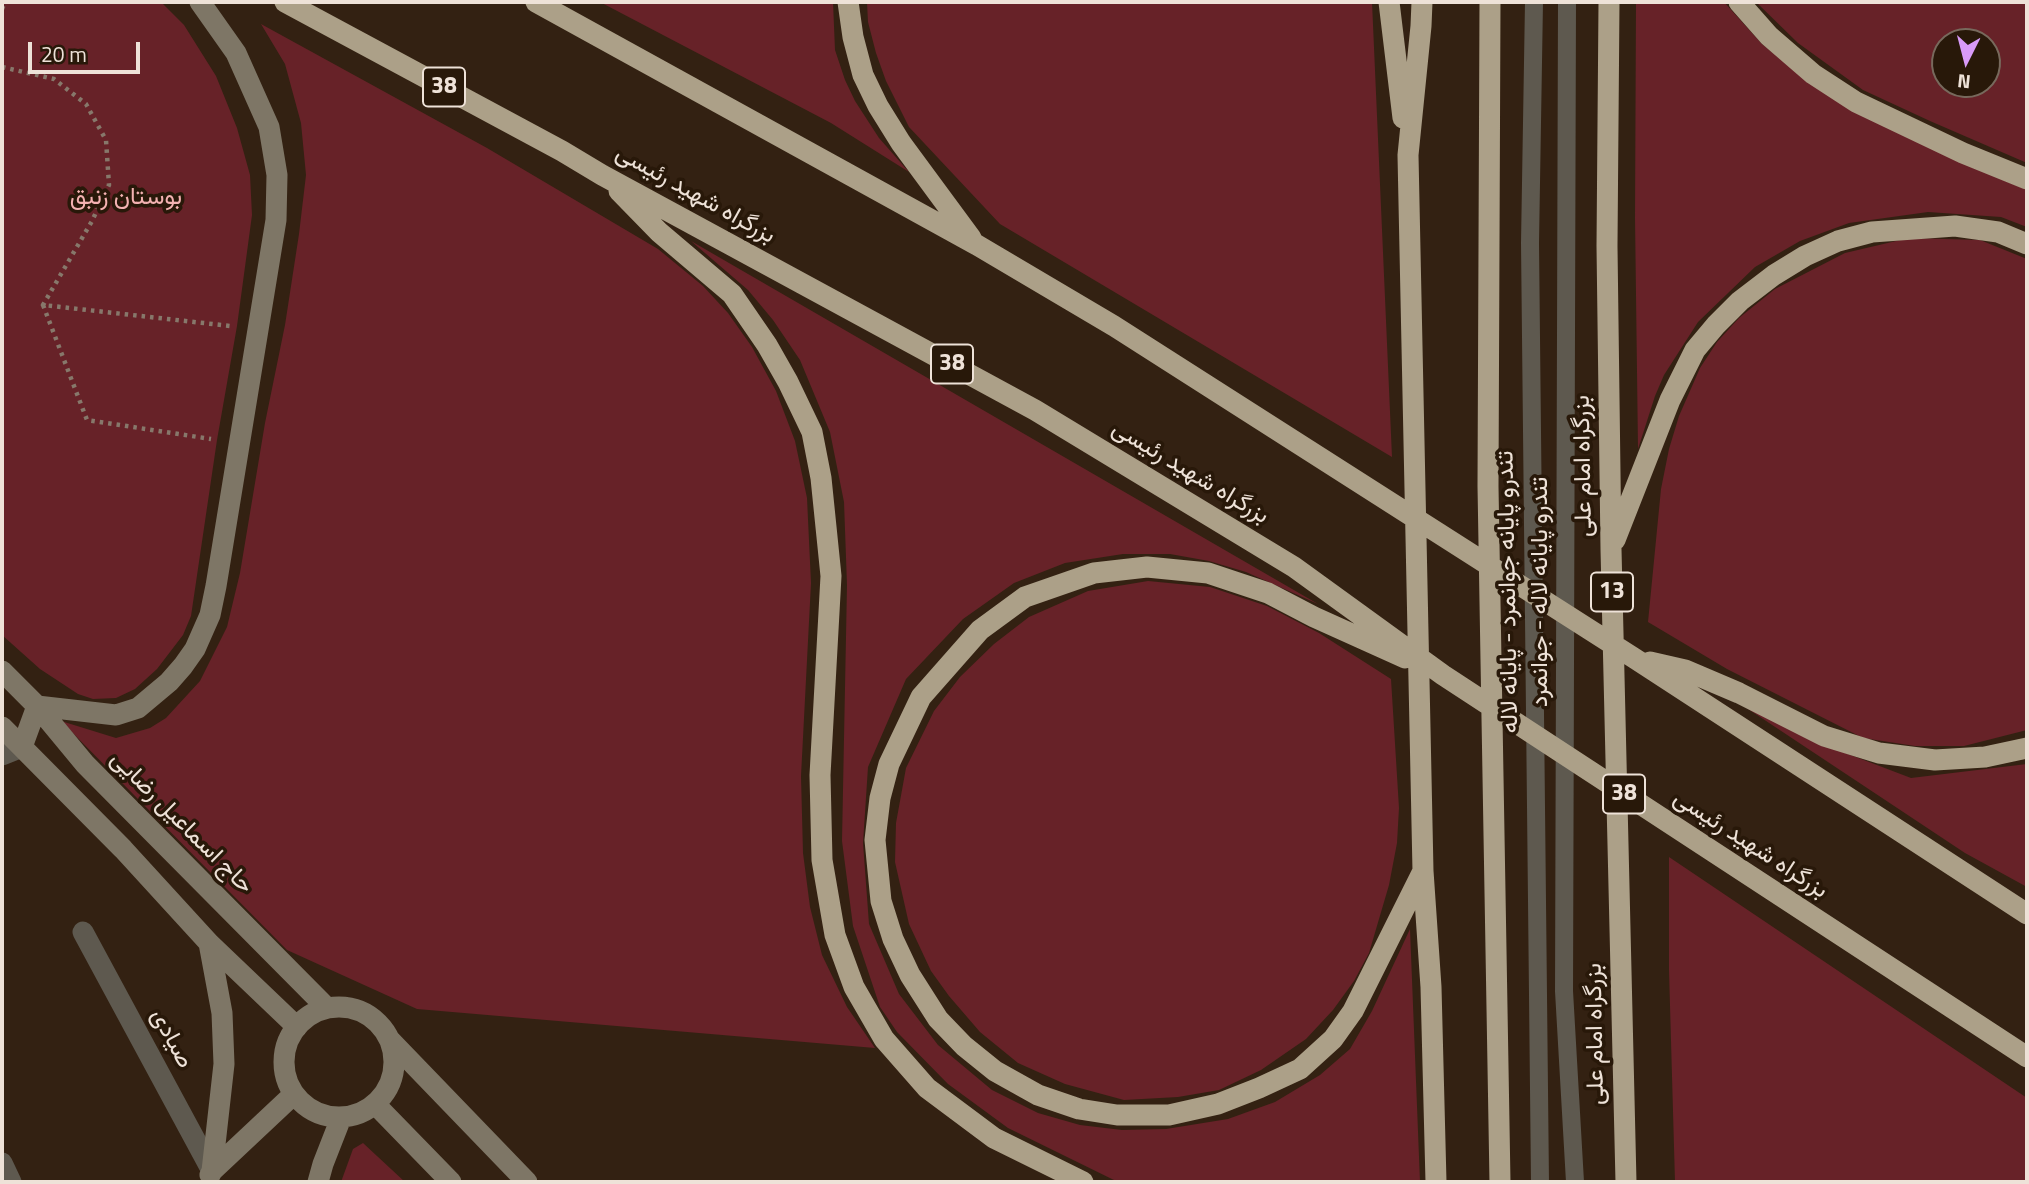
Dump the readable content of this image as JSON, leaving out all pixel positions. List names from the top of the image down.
{
  "streets": {
    "highway": [
      "38",
      "بزرگراه شهید رئیسی",
      "بزرگراه امام علی",
      "13"
    ],
    "main road": ["حاج اسماعیل رضایی"],
    "street": ["صیادی"],
    "lane": ["تندرو پایانه جوانمرد - پایانه لاله", "تندرو پایانه لاله - جوانمرد"]
  },
  "parks": ["بوستان زنبق"],
  "scale_bar": "20 m",
  "north": "bottom"
}
